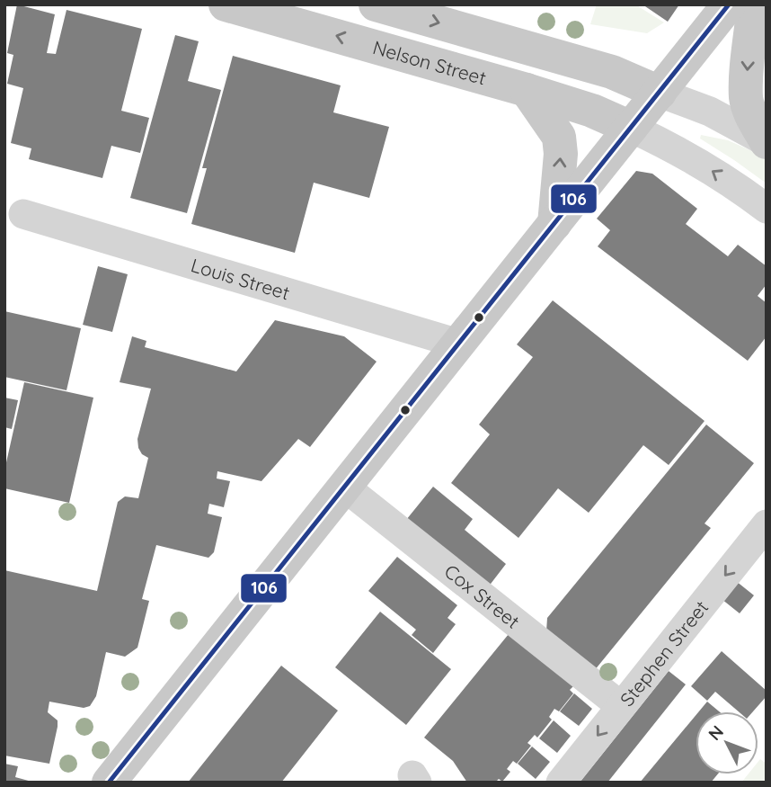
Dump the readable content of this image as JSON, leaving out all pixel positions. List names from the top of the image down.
{
  "streets": {
    "main road": ["Nelson Street"],
    "street": ["Louis Street", "Cox Street", "Stephen Street"]
  },
  "crossings": [
    ["Cox Street", "Stephen Street"]
  ],
  "one_way": ["Stephen Street"],
  "lines": ["transit line 106"],
  "north": "top left"
}
